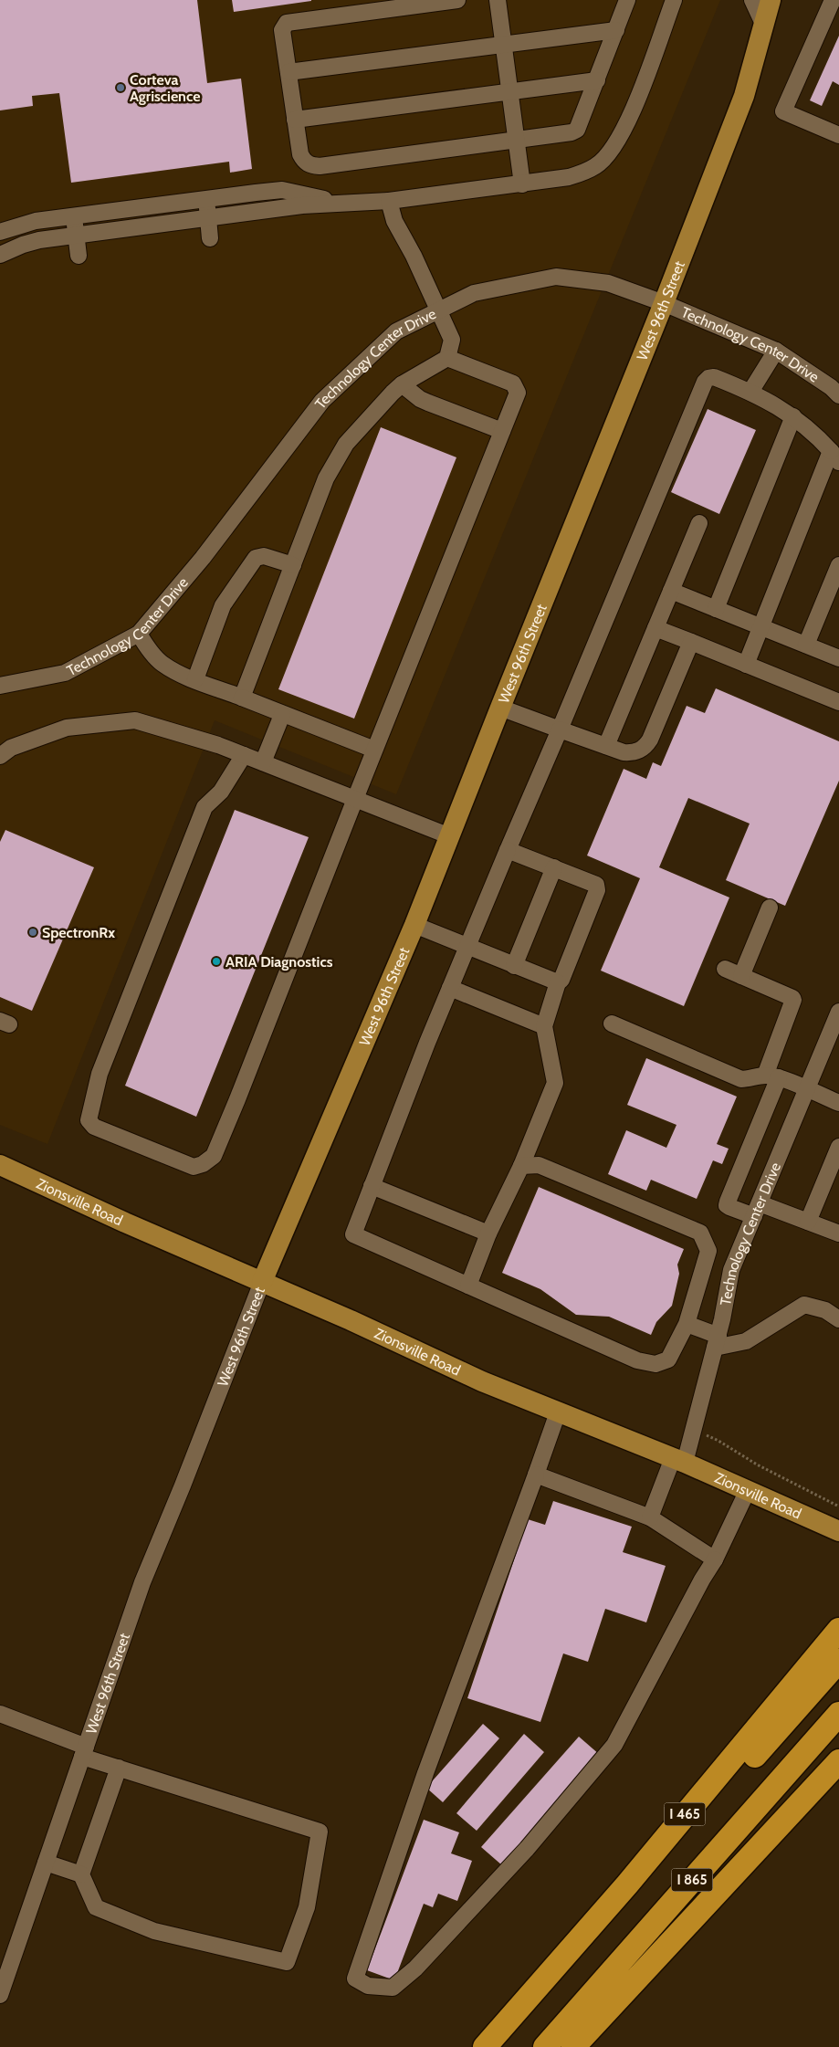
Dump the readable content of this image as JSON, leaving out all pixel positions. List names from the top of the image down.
{
  "streets": {
    "highway": ["I 465", "I 865"],
    "main road": ["West 96th Street", "Zionsville Road"],
    "street": ["Technology Center Drive"]
  },
  "crossings": [
    ["West 96th Street", "Technology Center Drive"],
    ["West 96th Street", "Zionsville Road"],
    ["Technology Center Drive", "Zionsville Road"],
    ["I 465", "I 865"]
  ],
  "places": ["Corteva Agriscience", "SpectronRx", "ARIA Diagnostics"]
}
